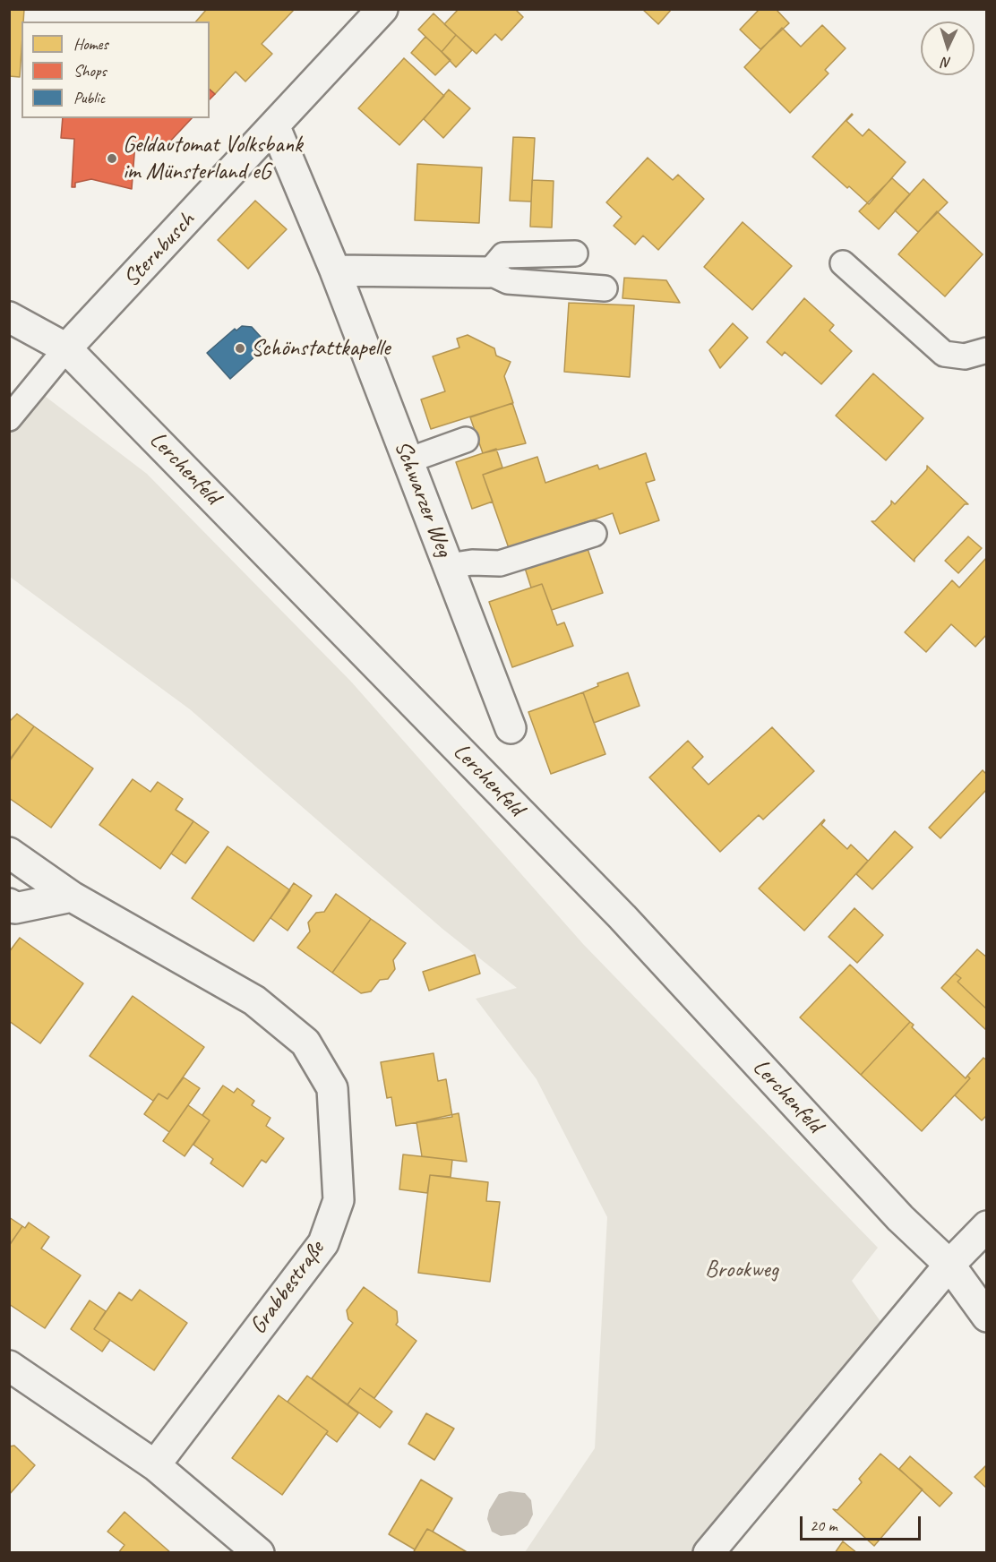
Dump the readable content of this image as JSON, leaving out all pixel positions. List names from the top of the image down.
{
  "streets": {
    "street": [
      "Sternbusch",
      "Lerchenfeld",
      "Schwarzer Weg",
      "Grabbestraße"
    ]
  },
  "crossings": [
    ["Sternbusch", "Lerchenfeld"],
    ["Sternbusch", "Schwarzer Weg"]
  ],
  "parks": ["Brookweg"],
  "places": ["Geldautomat Volksbank im Münsterland eG", "Schönstattkapelle"],
  "legend": ["Homes", "Shops", "Public"],
  "scale_bar": "20 m",
  "north": "bottom"
}
